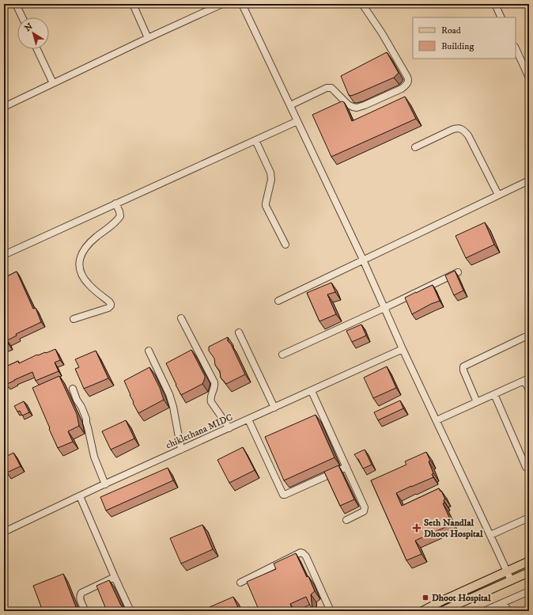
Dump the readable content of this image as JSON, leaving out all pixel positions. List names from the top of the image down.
{
  "streets": {
    "street": ["chiklethana MIDC"]
  },
  "places": {
    "health": ["Seth Nandlal Dhoot Hospital"],
    "transit": ["Dhoot Hospital"]
  },
  "legend": ["Road", "Building"],
  "north": "top left"
}
